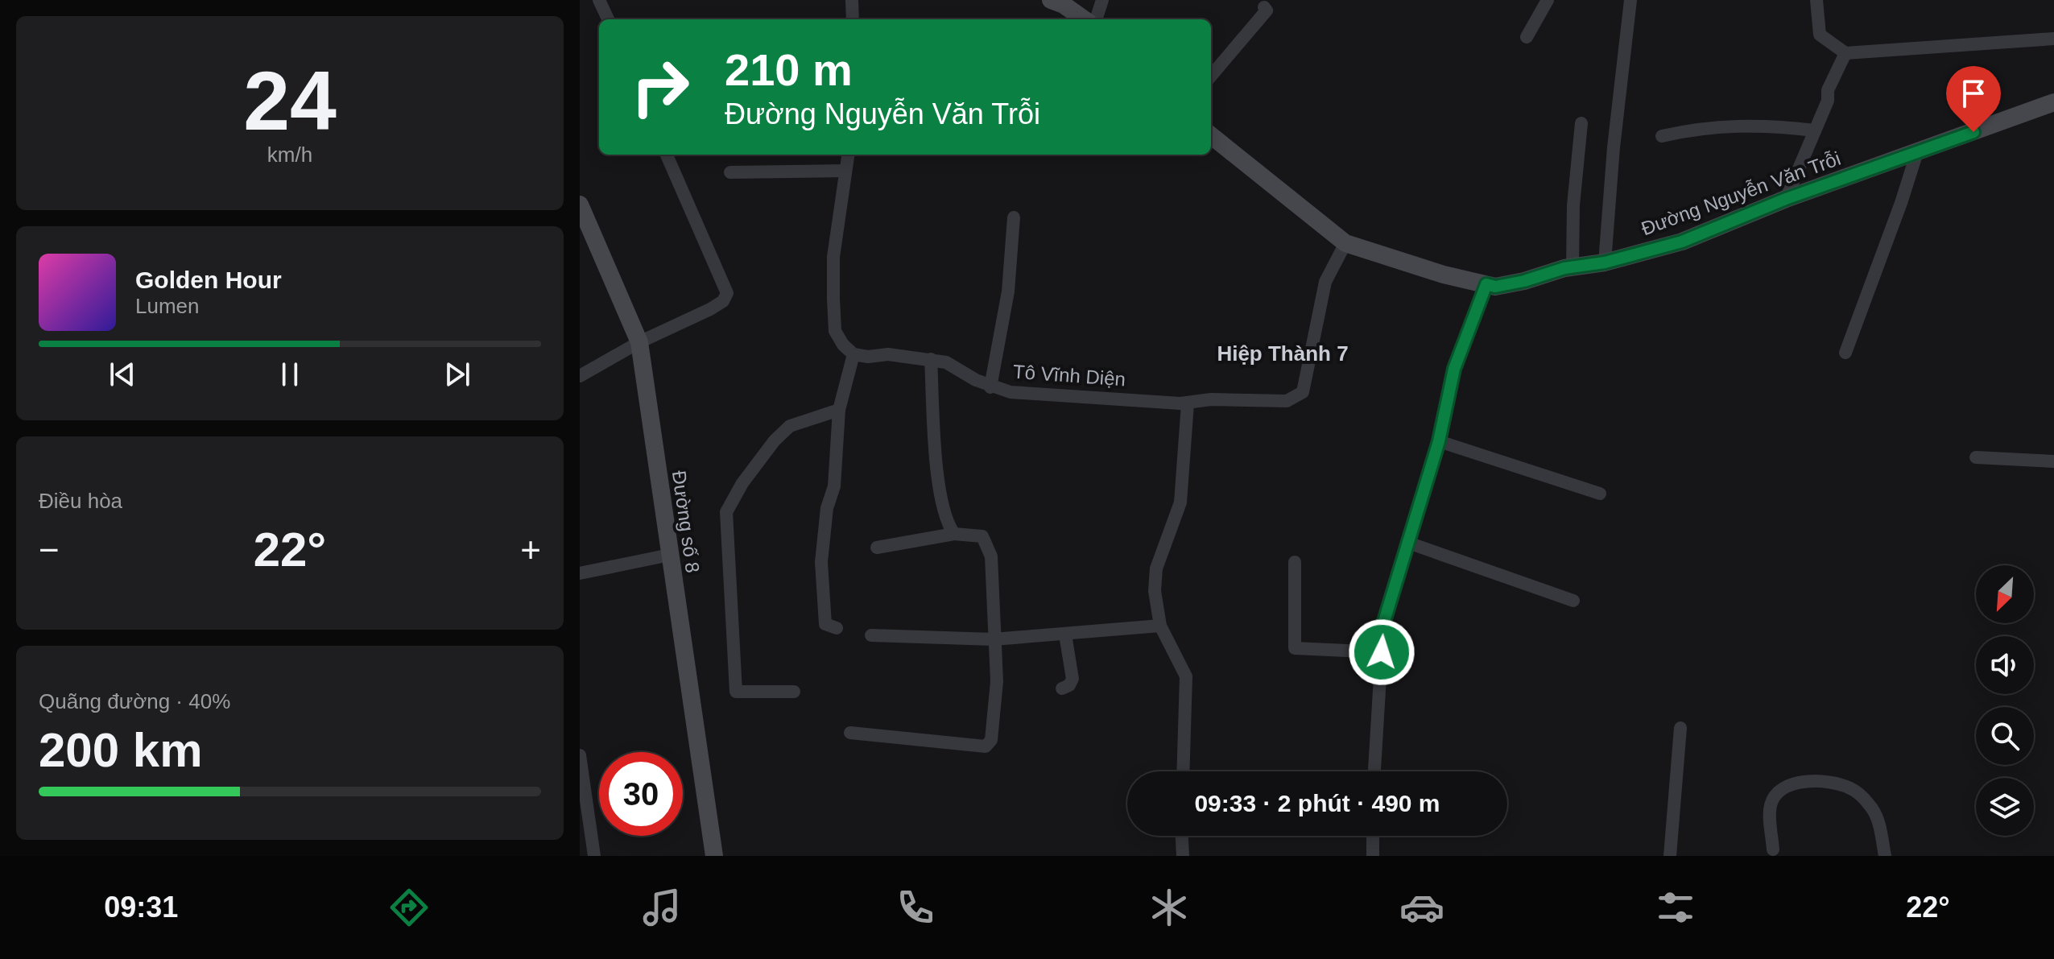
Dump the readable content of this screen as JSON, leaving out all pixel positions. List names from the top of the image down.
{
  "streets": {
    "street": ["Đường Nguyễn Văn Trỗi", "Tô Vĩnh Diện", "Đường số 8"]
  },
  "crossings": [
    ["Đường Nguyễn Văn Trỗi", "Tô Vĩnh Diện"]
  ],
  "districts": ["Hiệp Thành 7"],
  "north": "bottom left",
  "page": {
    "tile": [
      ["24", "km/h"],
      "Điều hòa",
      ["Quãng đường · 40%", "200 km"]
    ],
    "turn": ["210 m", "Đường Nguyễn Văn Trỗi"],
    "song": ["Golden Hour", "Lumen"],
    "heat": ["−", "22°", "+"],
    "limit": "30",
    "trip": "09:33 · 2 phút · 490 m",
    "tabs": ["09:31", "22°"]
  }
}
